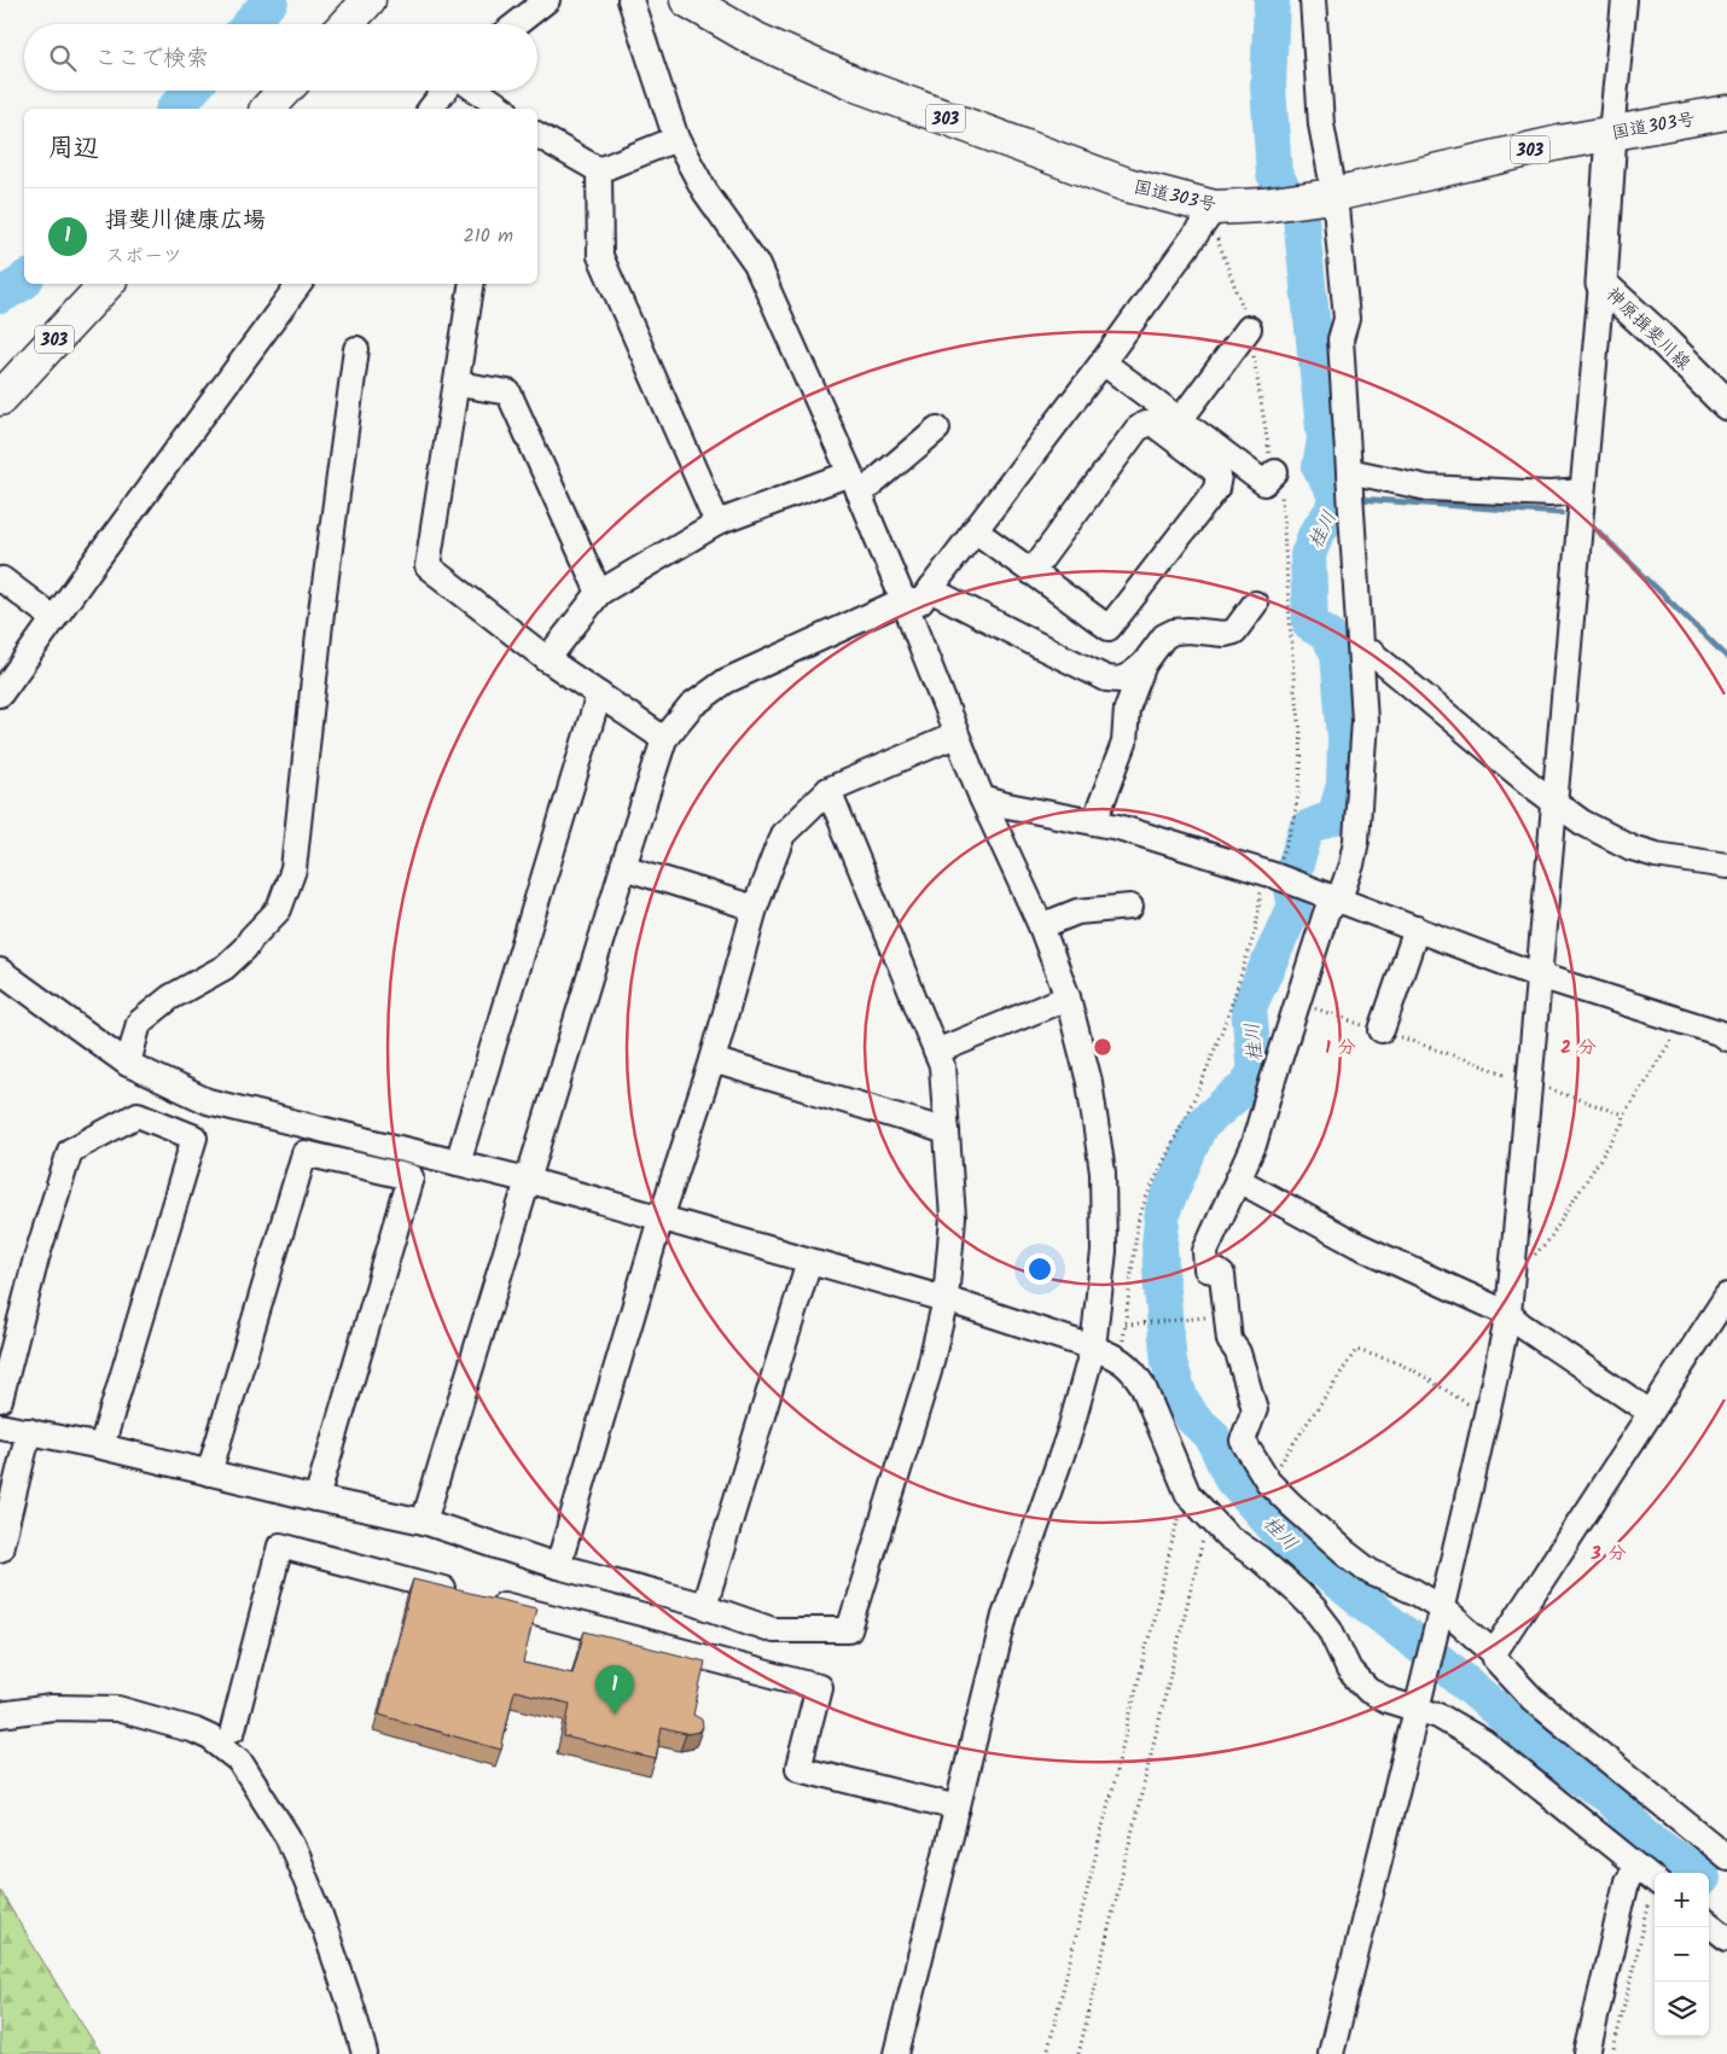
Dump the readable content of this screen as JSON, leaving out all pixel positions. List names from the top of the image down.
{
  "streets": {
    "highway": ["303", "国道303号"],
    "main road": ["神原揖斐川線"]
  },
  "crossings": [
    ["国道303号", "神原揖斐川線"]
  ],
  "water": ["桂川"],
  "page": {
    "search": "ここで検索",
    "heading": "周辺",
    "list": [
      {
        "mark": "1",
        "name": "揖斐川健康広場",
        "note": "スポーツ",
        "value": "210 m"
      }
    ],
    "pins": "1",
    "map_buttons": ["+", "−"]
  },
  "rings": ["1 分", "2 分", "3 分"]
}
